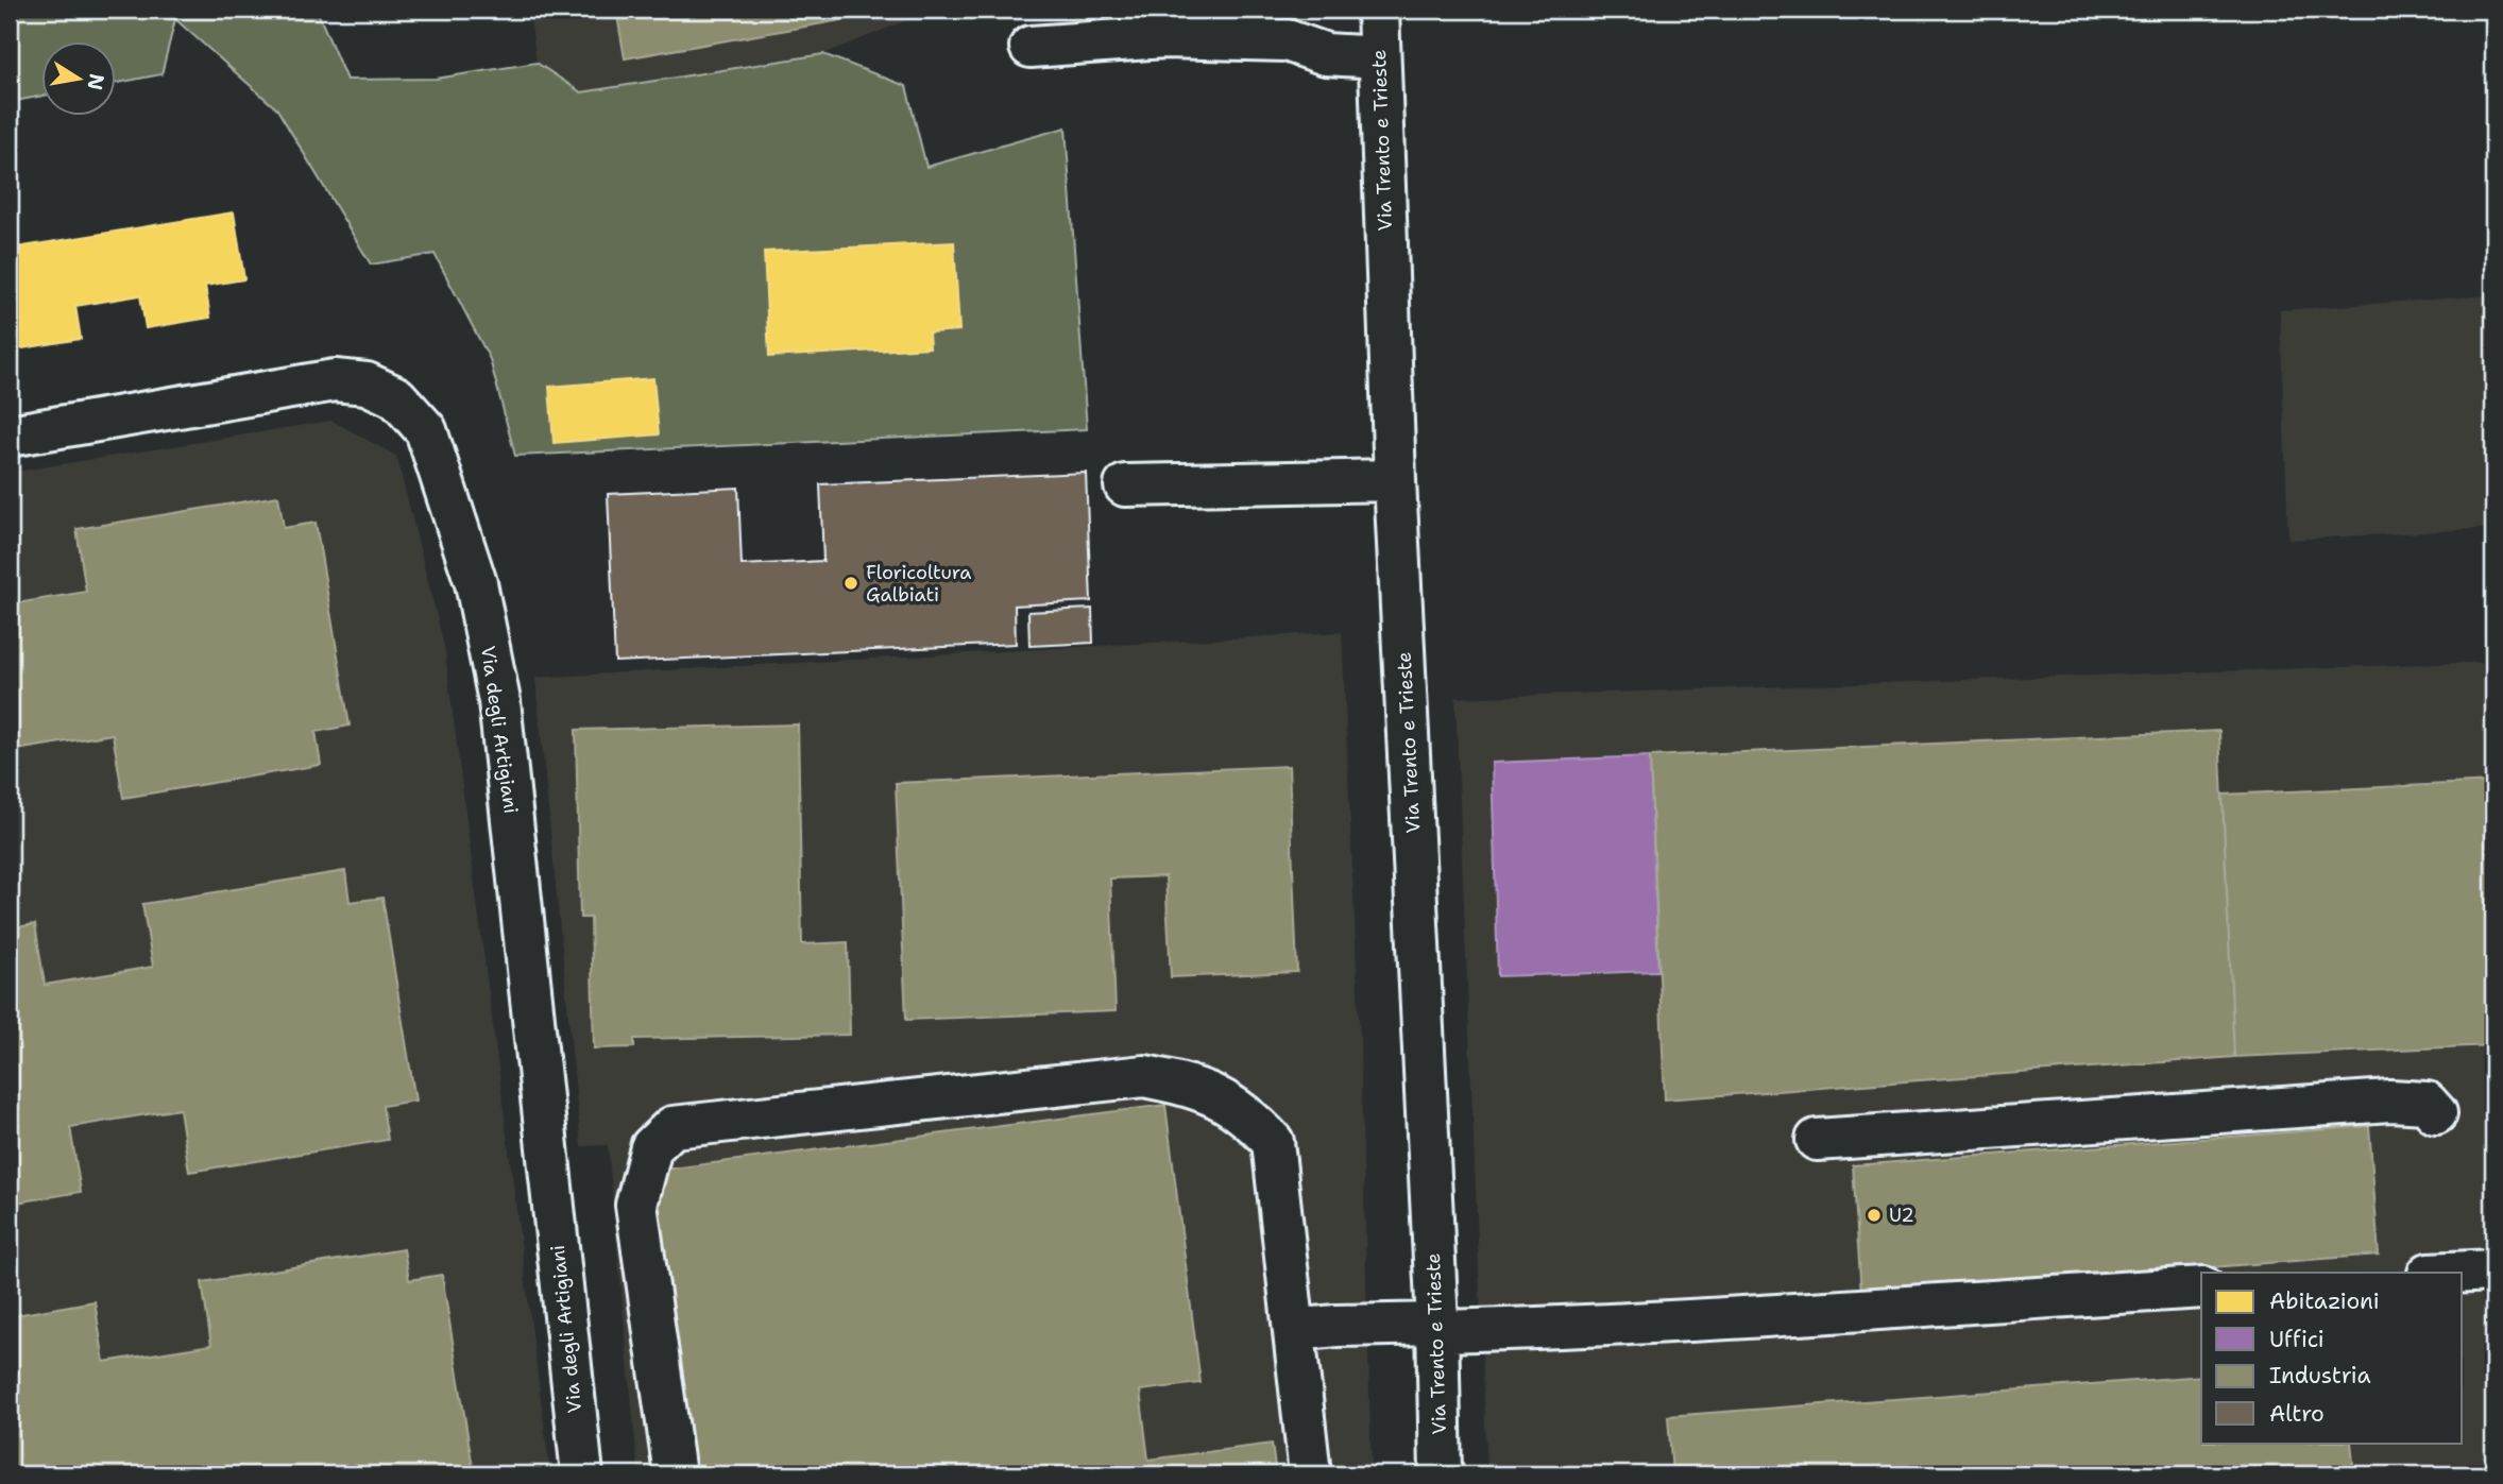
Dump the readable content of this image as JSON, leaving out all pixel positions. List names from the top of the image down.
{
  "streets": {
    "street": ["Via Trento e Trieste", "Via degli Artigiani"]
  },
  "places": ["Floricoltura Galbiati", "U2"],
  "legend": [
    "Abitazioni",
    "Uffici",
    "Industria",
    "Altro"
  ],
  "north": "right"
}
